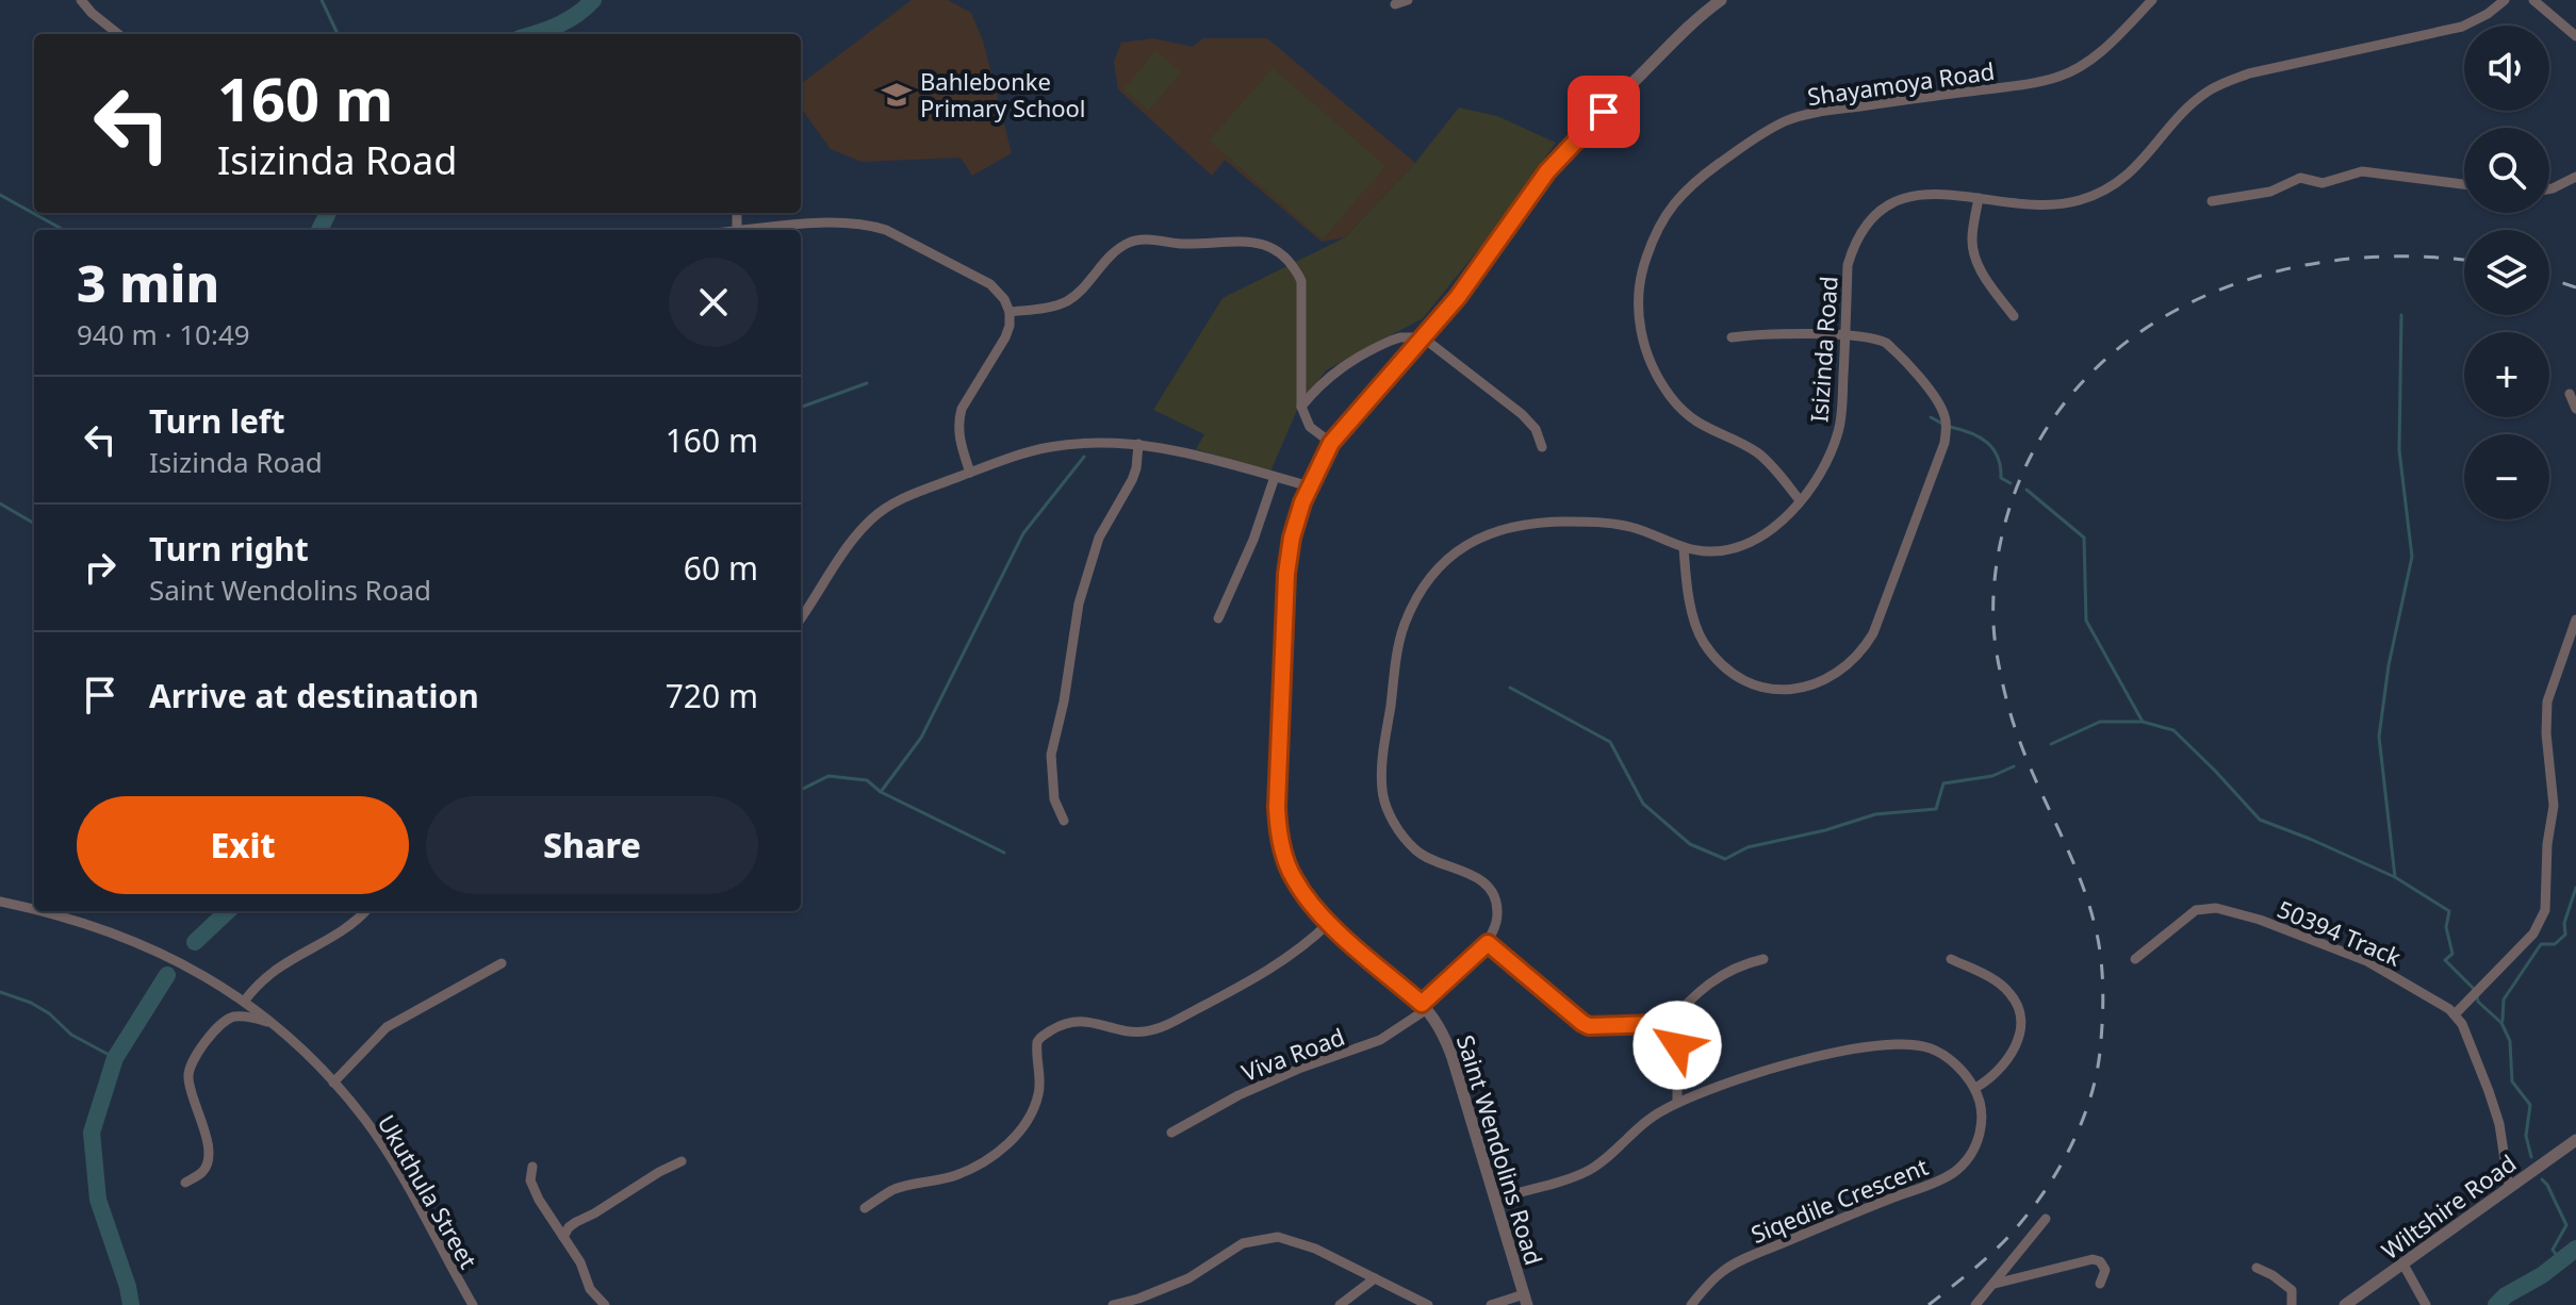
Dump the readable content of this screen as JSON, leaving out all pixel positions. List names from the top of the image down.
{
  "streets": {
    "street": [
      "Shayamoya Road",
      "Isizinda Road",
      "50394 Track",
      "Viva Road",
      "Saint Wendolins Road",
      "Ukuthula Street",
      "Siqedile Crescent",
      "Wiltshire Road"
    ]
  },
  "crossings": [
    ["Shayamoya Road", "Isizinda Road"],
    ["Viva Road", "Saint Wendolins Road"]
  ],
  "places": {
    "school or university": ["Bahlebonke Primary School"]
  },
  "page": {
    "map_buttons": ["+", "−"],
    "turn": ["160 m", "Isizinda Road"],
    "heading": ["3 min", "940 m · 10:49"],
    "list": [
      {
        "name": "Turn left",
        "note": "Isizinda Road",
        "value": "160 m"
      },
      {
        "name": "Turn right",
        "note": "Saint Wendolins Road",
        "value": "60 m"
      },
      {
        "name": "Arrive at destination",
        "value": "720 m"
      }
    ],
    "buttons": ["Exit", "Share"]
  }
}
